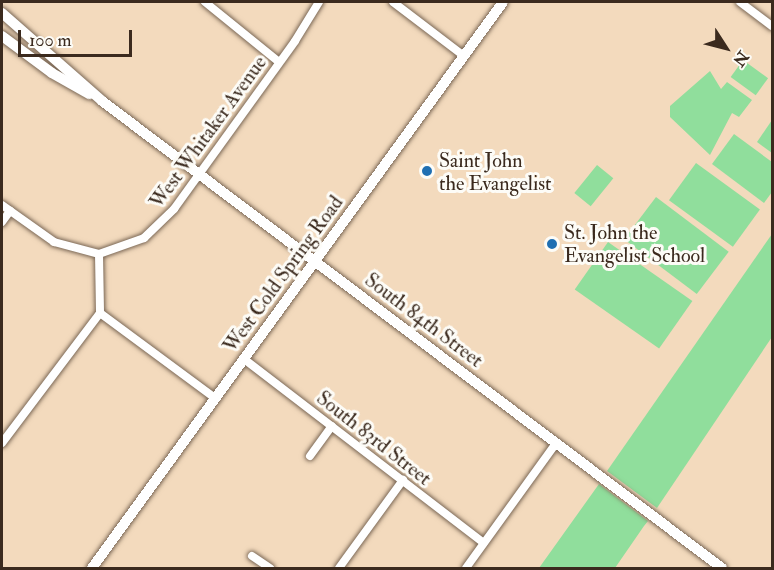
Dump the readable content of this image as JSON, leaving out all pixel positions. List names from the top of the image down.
{
  "streets": {
    "street": [
      "West Whitaker Avenue",
      "West Cold Spring Road",
      "South 84th Street",
      "South 83rd Street"
    ]
  },
  "crossings": [
    ["West Whitaker Avenue", "South 84th Street"],
    ["West Cold Spring Road", "South 84th Street"],
    ["West Cold Spring Road", "South 83rd Street"]
  ],
  "places": ["Saint John the Evangelist", "St. John the Evangelist School"],
  "scale_bar": "100 m",
  "north": "bottom right"
}
